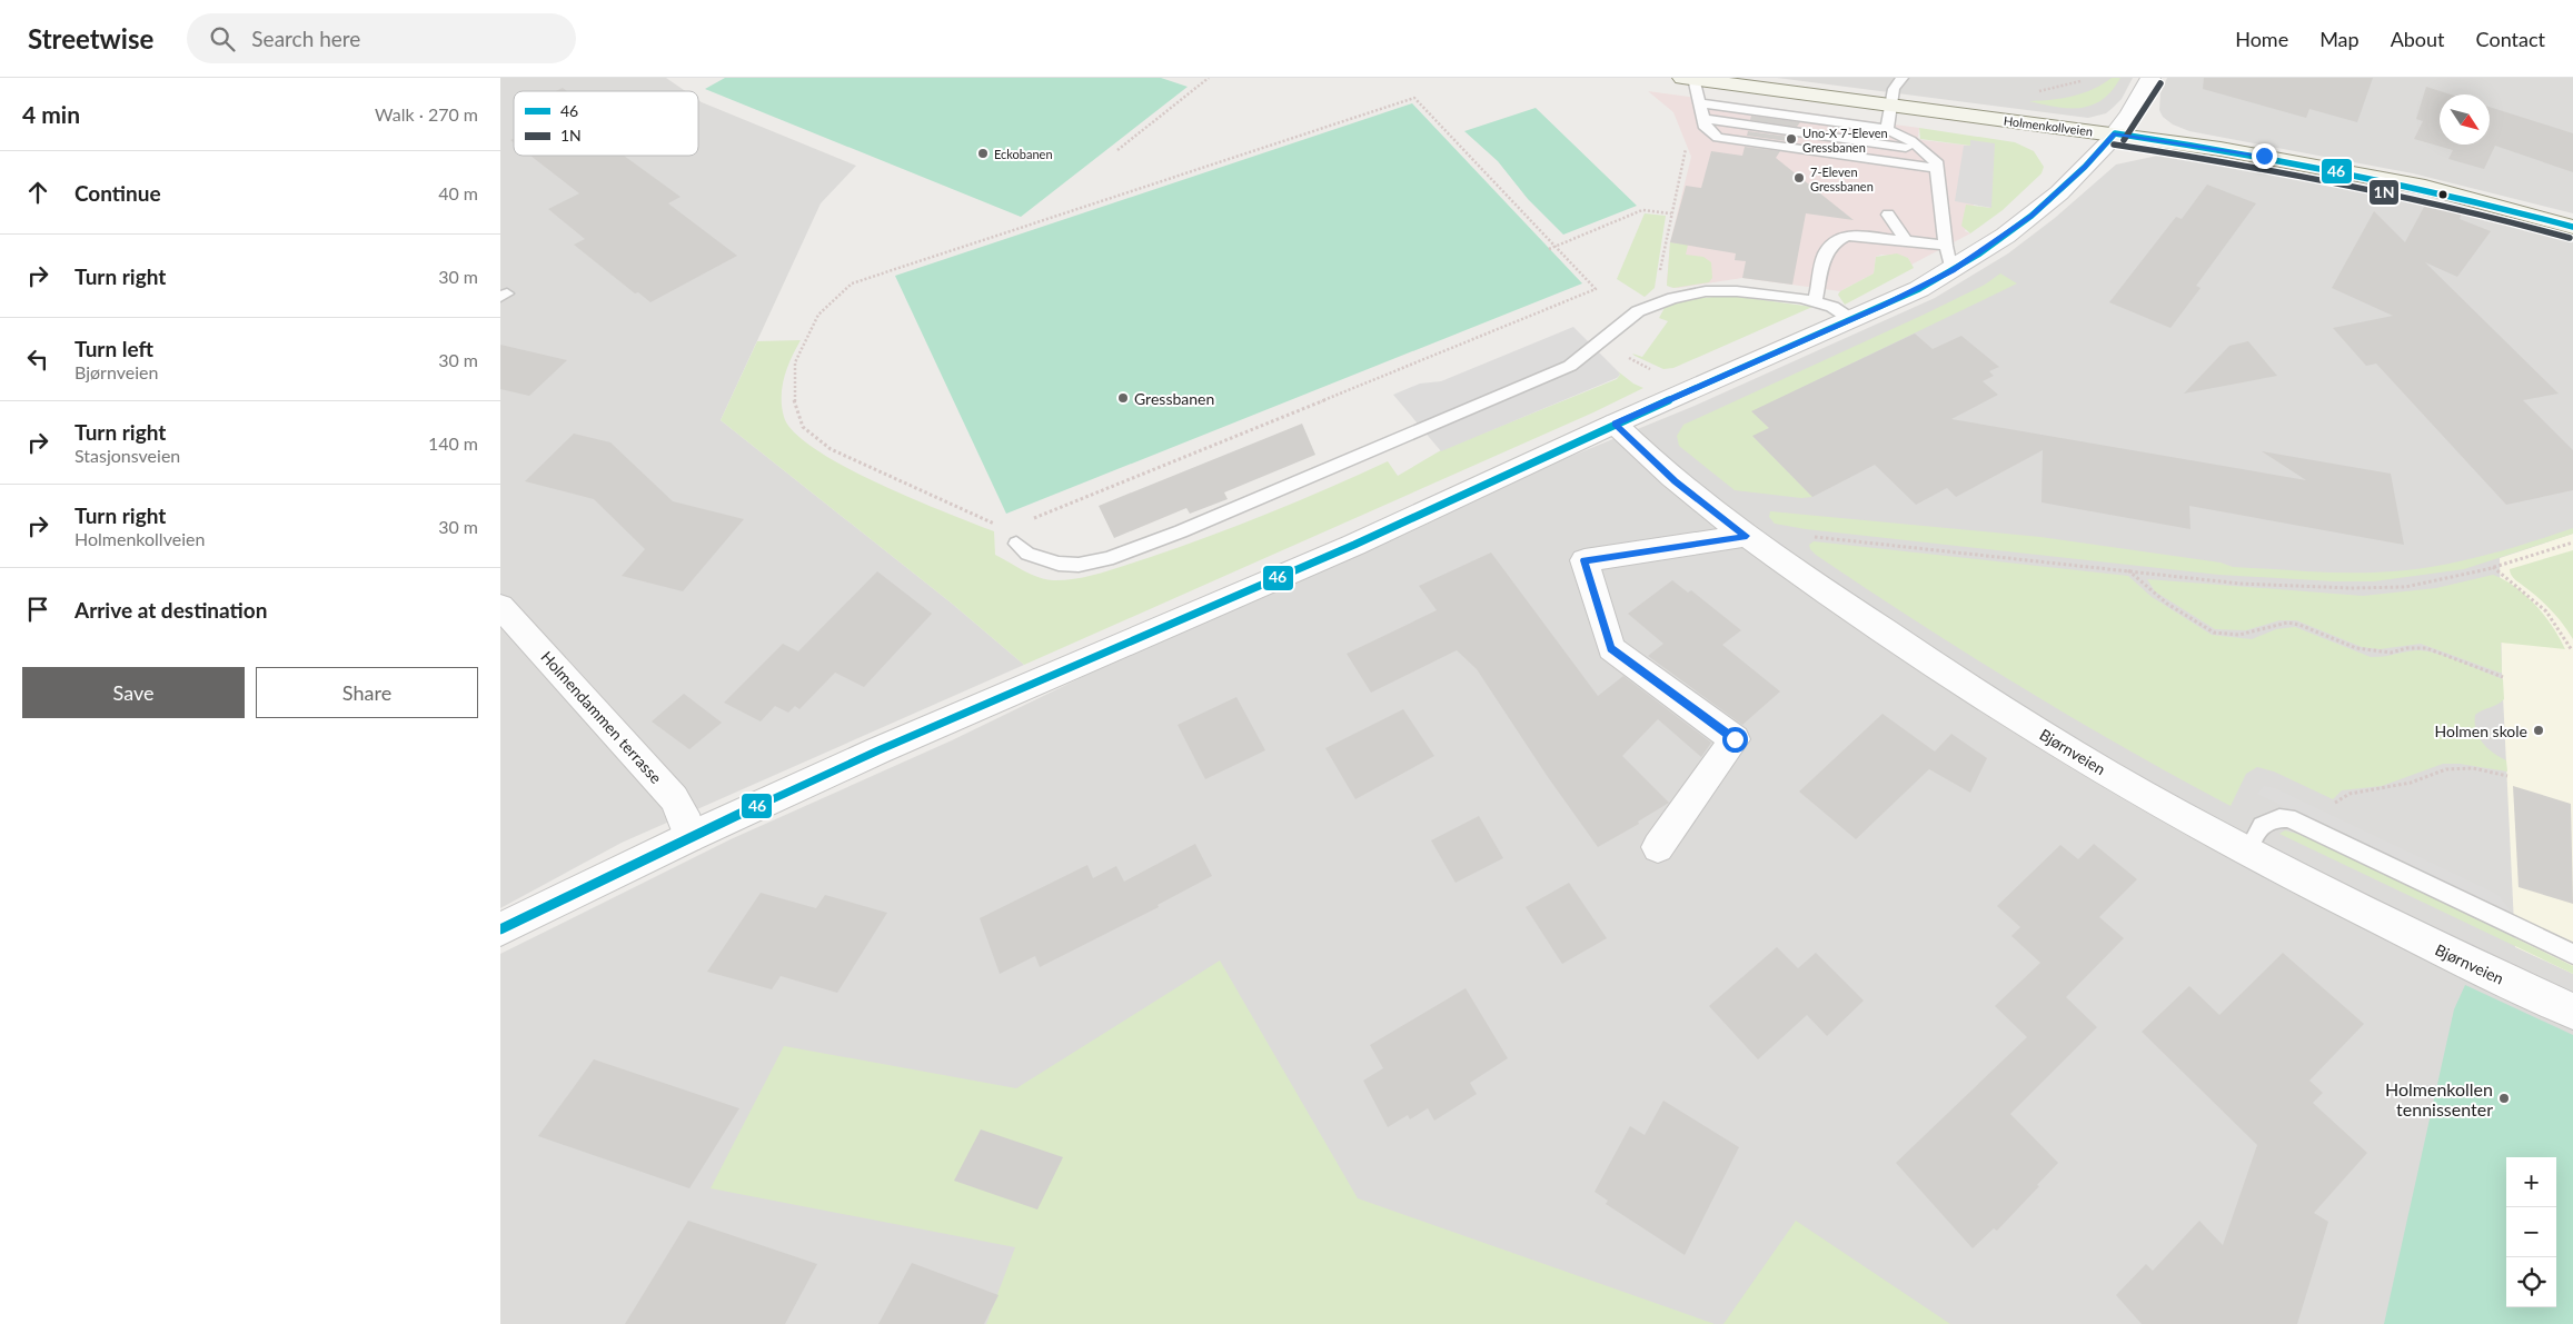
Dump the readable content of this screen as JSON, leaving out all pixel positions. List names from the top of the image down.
{
  "streets": {
    "main road": ["Holmenkollveien"],
    "street": ["Holmendammen terrasse", "Bjørnveien"]
  },
  "places": [
    "Uno-X 7-Eleven Gressbanen",
    "Eckobanen",
    "7-Eleven Gressbanen",
    "Gressbanen",
    "Holmen skole",
    "Holmenkollen tennissenter"
  ],
  "lines": ["transit line 1N", "transit line 46"],
  "legend": ["46", "1N"],
  "north": "bottom right",
  "page": {
    "header": "Streetwise",
    "search": "Search here",
    "nav": [
      "Home",
      "Map",
      "About",
      "Contact"
    ],
    "heading": ["4 min", "Walk · 270 m"],
    "list": [
      ["Continue", "40 m"],
      ["Turn right", "30 m"],
      ["Turn left", "Bjørnveien", "30 m"],
      ["Turn right", "Stasjonsveien", "140 m"],
      ["Turn right", "Holmenkollveien", "30 m"],
      "Arrive at destination"
    ],
    "buttons": ["Save", "Share"],
    "map_buttons": ["+", "−"]
  }
}
